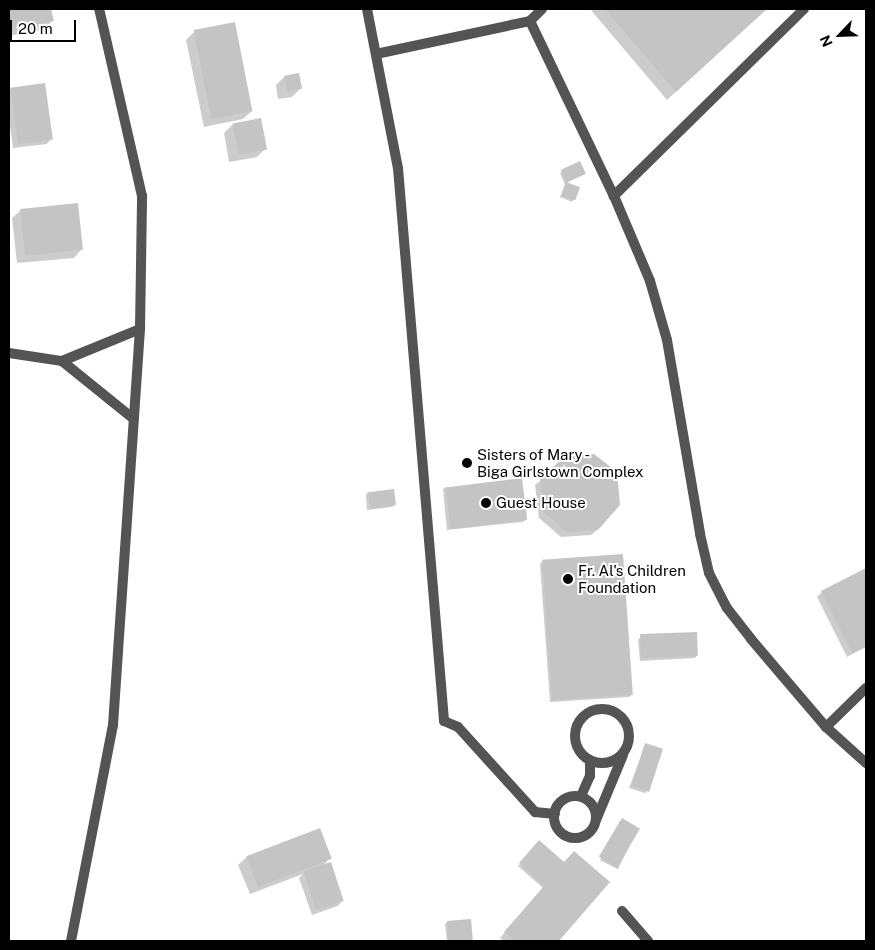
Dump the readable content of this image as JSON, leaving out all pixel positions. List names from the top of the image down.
{
  "places": ["Sisters of Mary - Biga Girlstown Complex", "Guest House", "Fr. Al's Children Foundation"],
  "scale_bar": "20 m",
  "north": "bottom left"
}
